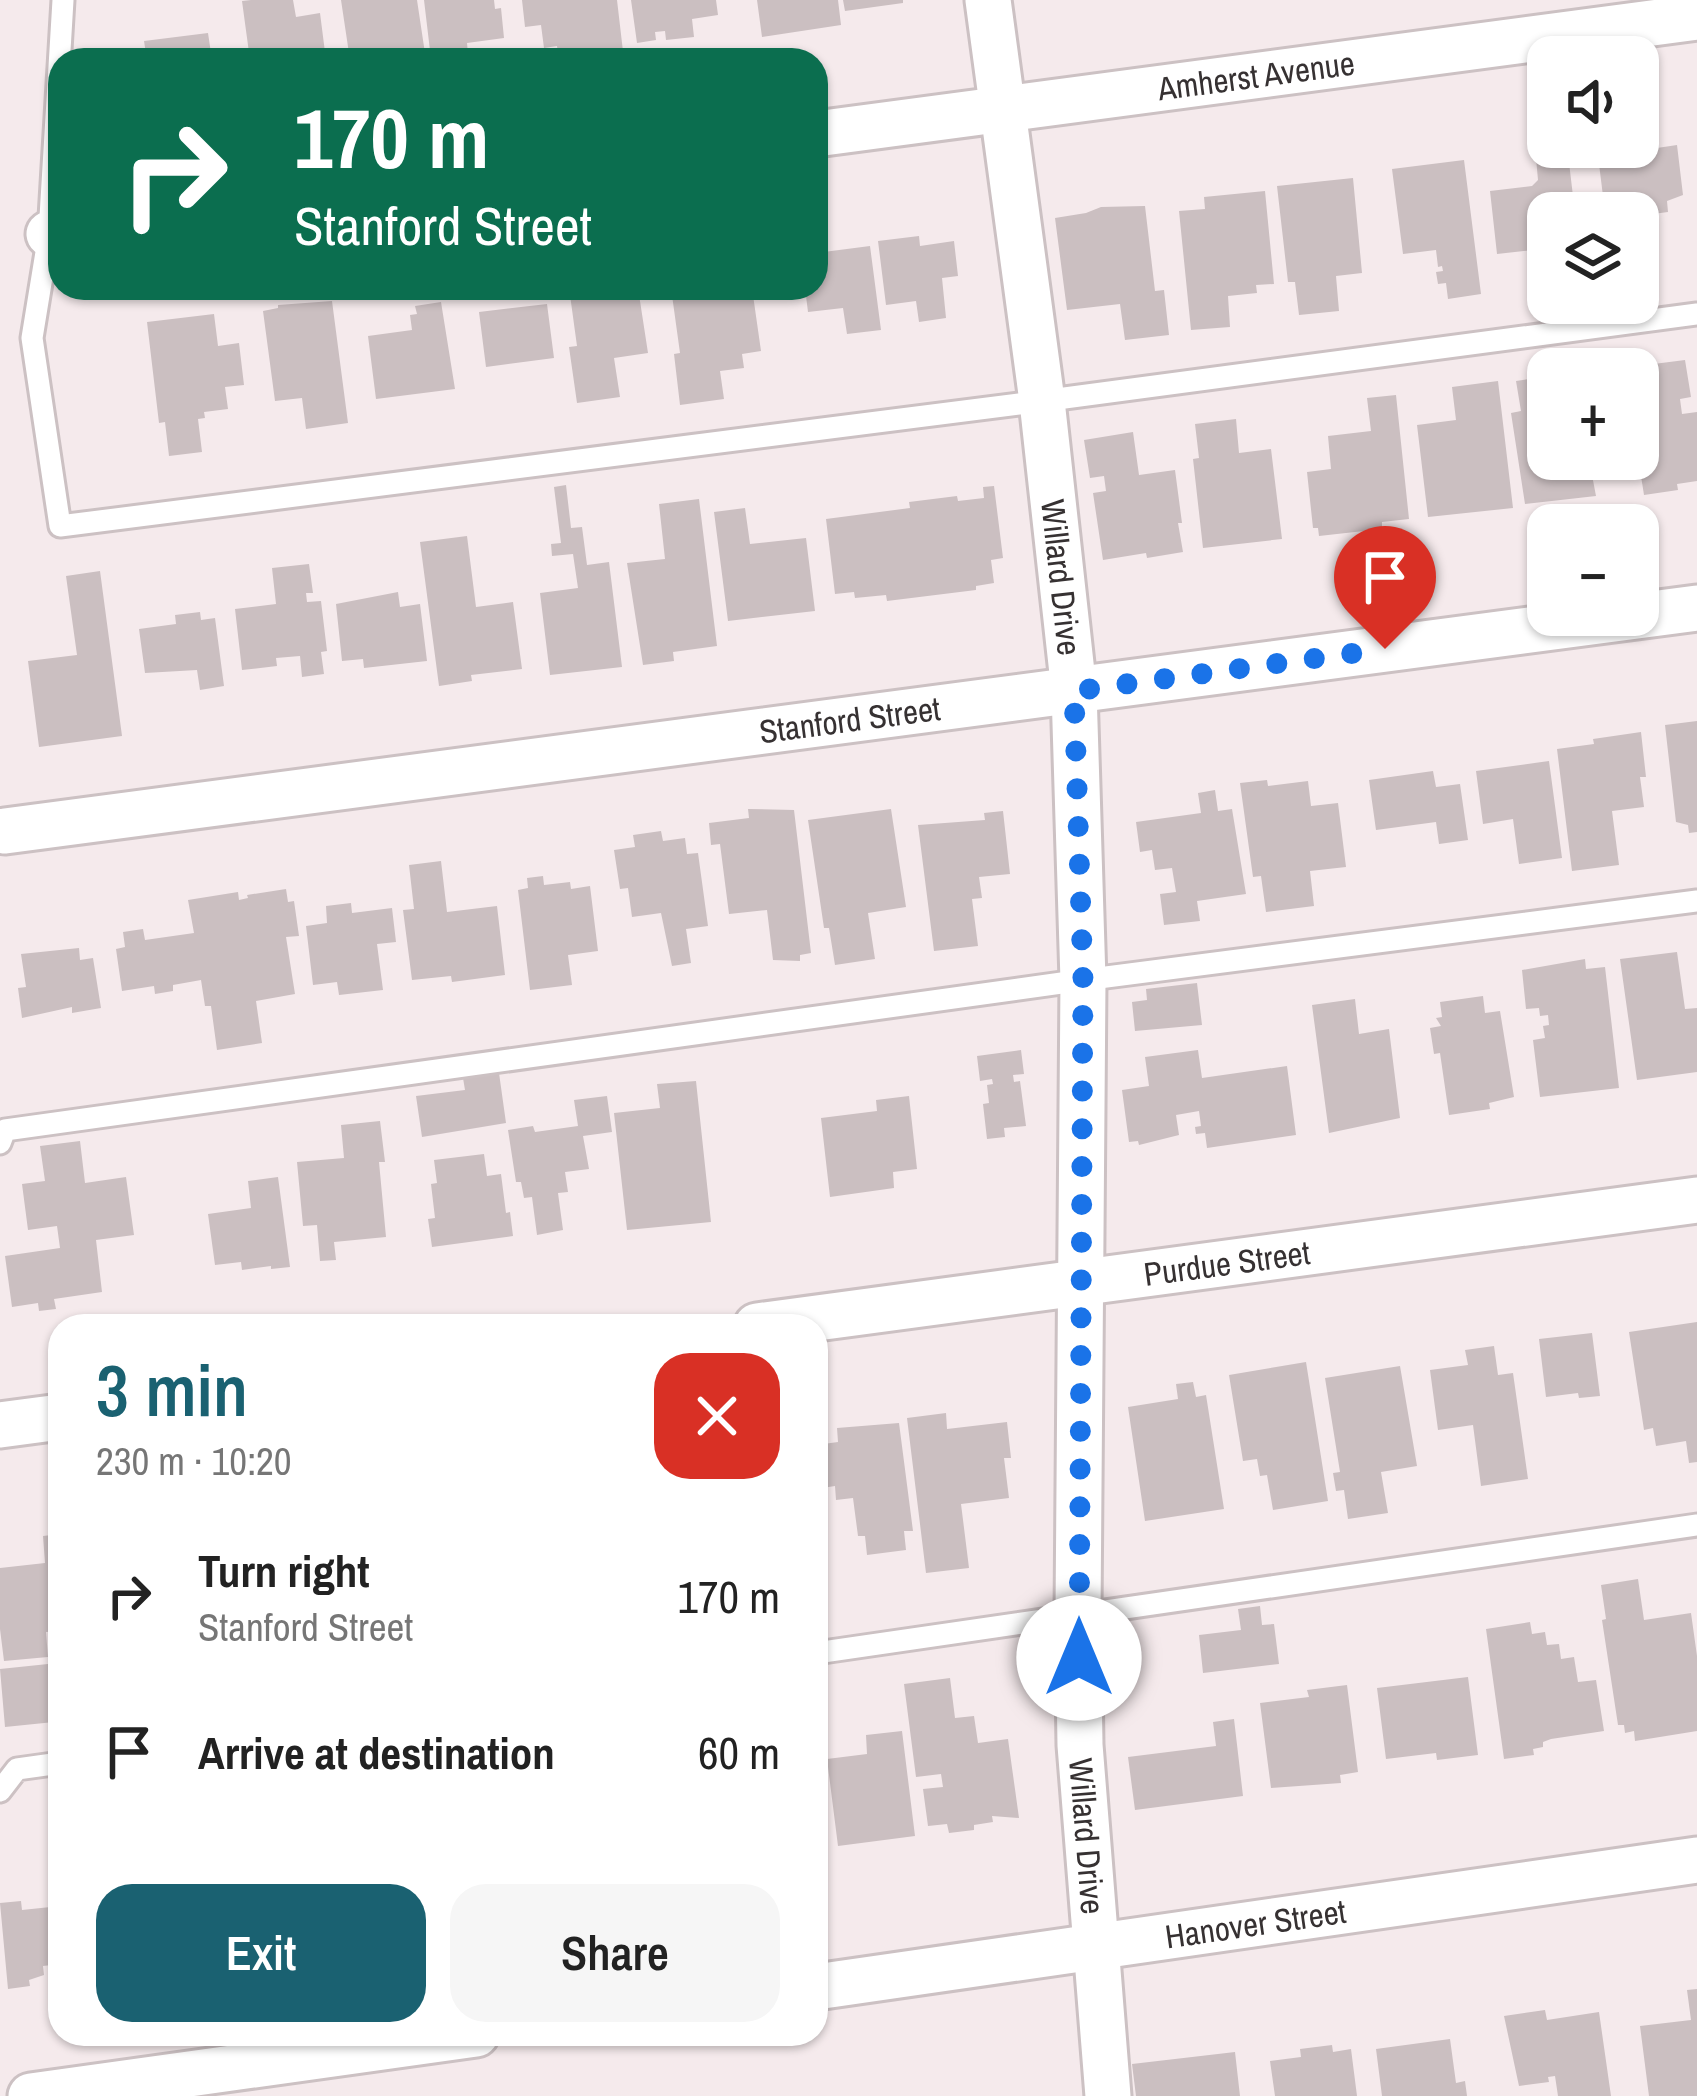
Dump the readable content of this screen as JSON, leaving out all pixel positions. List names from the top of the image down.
{
  "streets": {
    "street": [
      "Amherst Avenue",
      "Willard Drive",
      "Stanford Street",
      "Purdue Street",
      "Hanover Street"
    ]
  },
  "crossings": [
    ["Amherst Avenue", "Willard Drive"],
    ["Willard Drive", "Stanford Street"],
    ["Willard Drive", "Purdue Street"],
    ["Willard Drive", "Hanover Street"]
  ],
  "page": {
    "map_buttons": ["+", "−"],
    "turn": ["170 m", "Stanford Street"],
    "heading": ["3 min", "230 m · 10:20"],
    "list": [
      {
        "name": "Turn right",
        "note": "Stanford Street",
        "value": "170 m"
      },
      {
        "name": "Arrive at destination",
        "value": "60 m"
      }
    ],
    "buttons": ["Exit", "Share"]
  }
}
